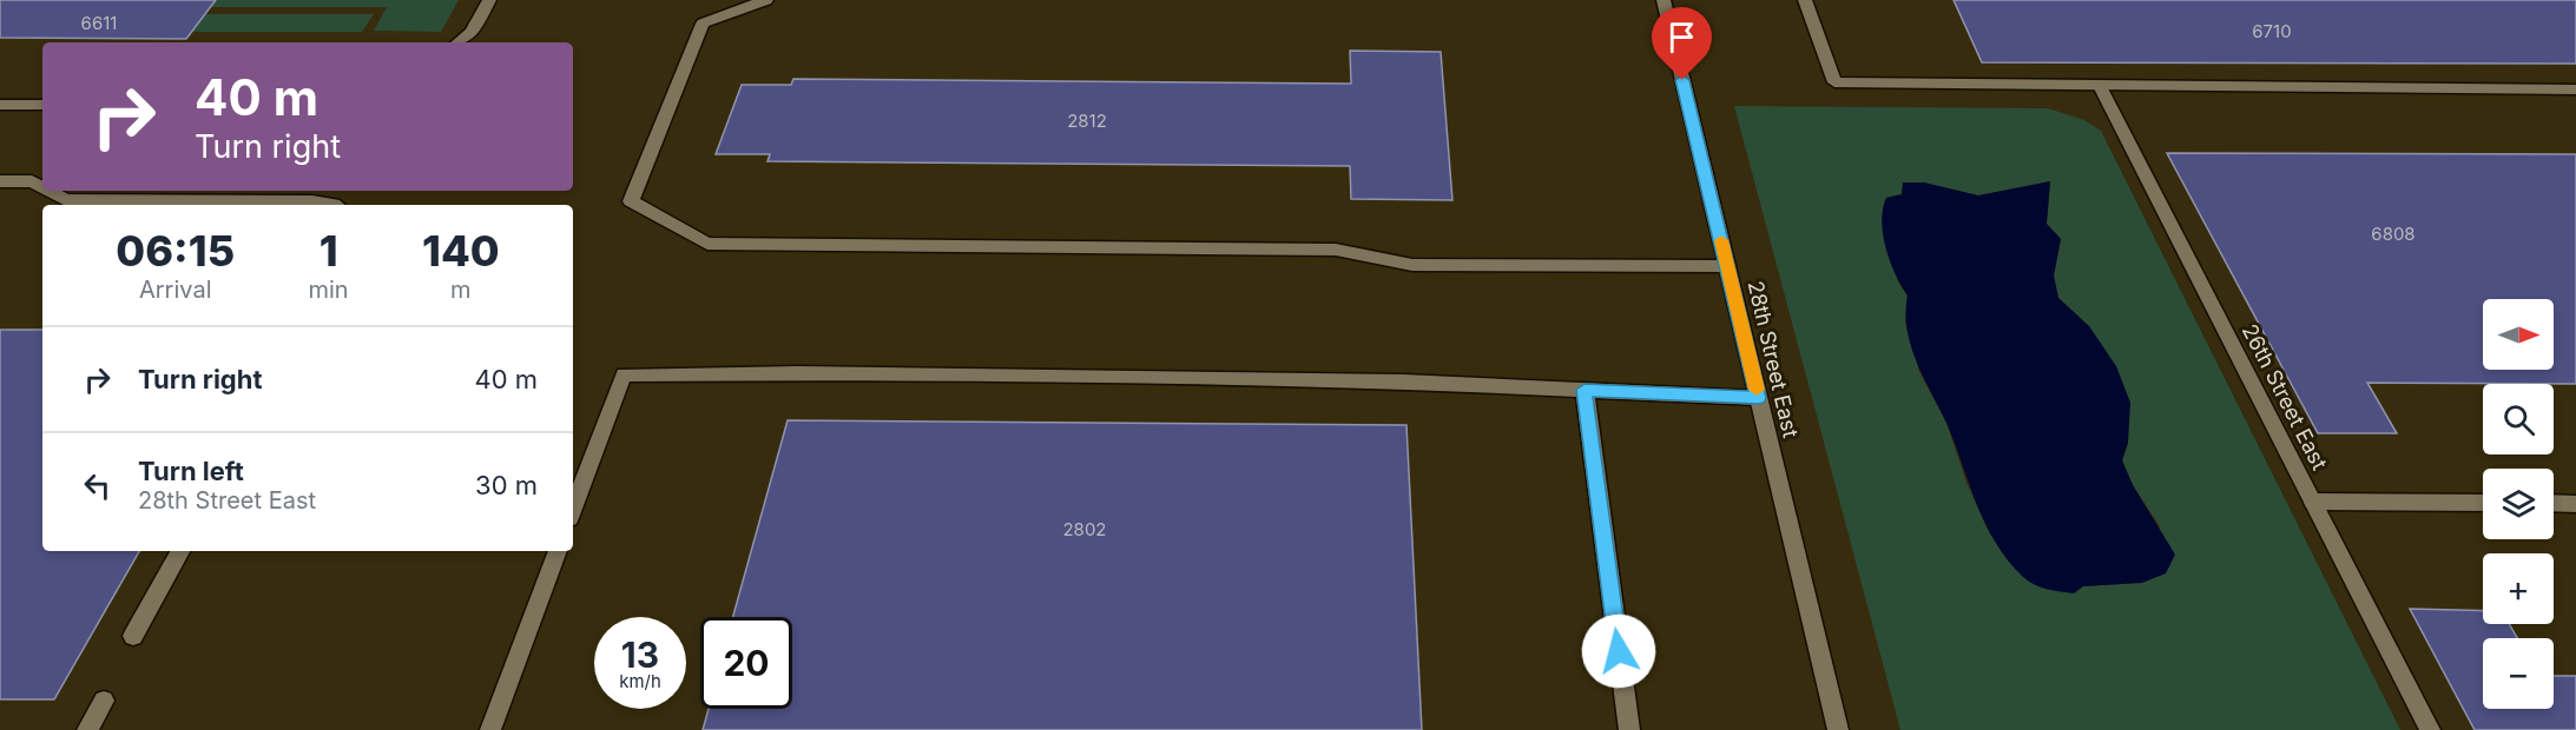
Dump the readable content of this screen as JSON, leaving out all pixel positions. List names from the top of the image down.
{
  "streets": {
    "street": ["28th Street East", "26th Street East"]
  },
  "house_numbers": [
    "6611",
    "6710",
    "2812",
    "6808",
    "2802"
  ],
  "north": "right",
  "page": {
    "turn": ["40 m", "Turn right"],
    "eta": [
      "06:15",
      "Arrival",
      "1",
      "min",
      "140",
      "m"
    ],
    "map_buttons": ["+", "−"],
    "list": [
      {
        "name": "Turn right",
        "value": "40 m"
      },
      {
        "name": "Turn left",
        "note": "28th Street East",
        "value": "30 m"
      }
    ],
    "speed": "13 km/h",
    "limit": "20"
  }
}
